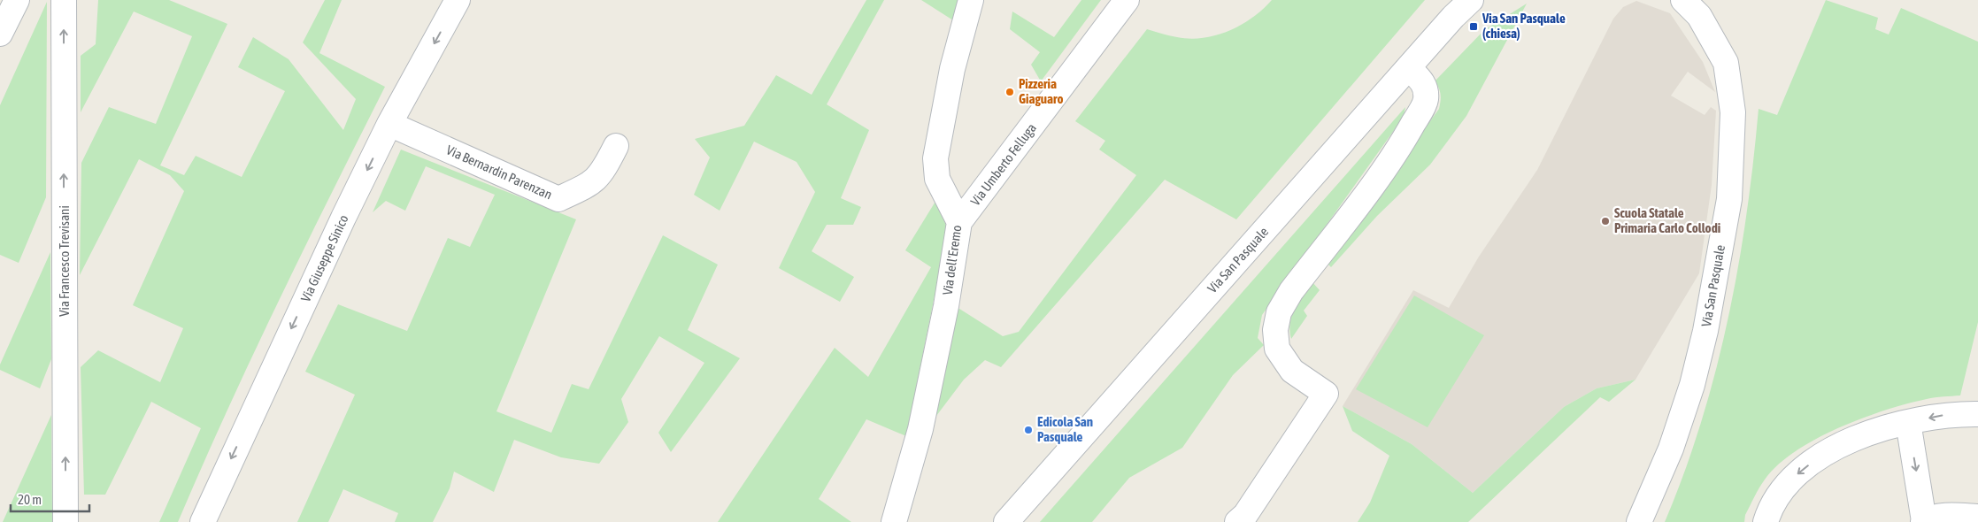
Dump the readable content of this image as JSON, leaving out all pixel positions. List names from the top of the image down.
{
  "streets": {
    "street": [
      "Via Umberto Felluga",
      "Via Bernardin Parenzan",
      "Via Giuseppe Sinico",
      "Via dell'Eremo",
      "Via San Pasquale",
      "Via Francesco Trevisani"
    ]
  },
  "crossings": [
    ["Via Umberto Felluga", "Via dell'Eremo"],
    ["Via Bernardin Parenzan", "Via Giuseppe Sinico"]
  ],
  "one_way": ["Via Giuseppe Sinico", "Via Francesco Trevisani"],
  "places": {
    "transit": ["Via San Pasquale (chiesa)"],
    "other": ["Pizzeria Giaguaro", "Scuola Statale Primaria Carlo Collodi", "Edicola San Pasquale"]
  },
  "scale_bar": "20 m"
}
